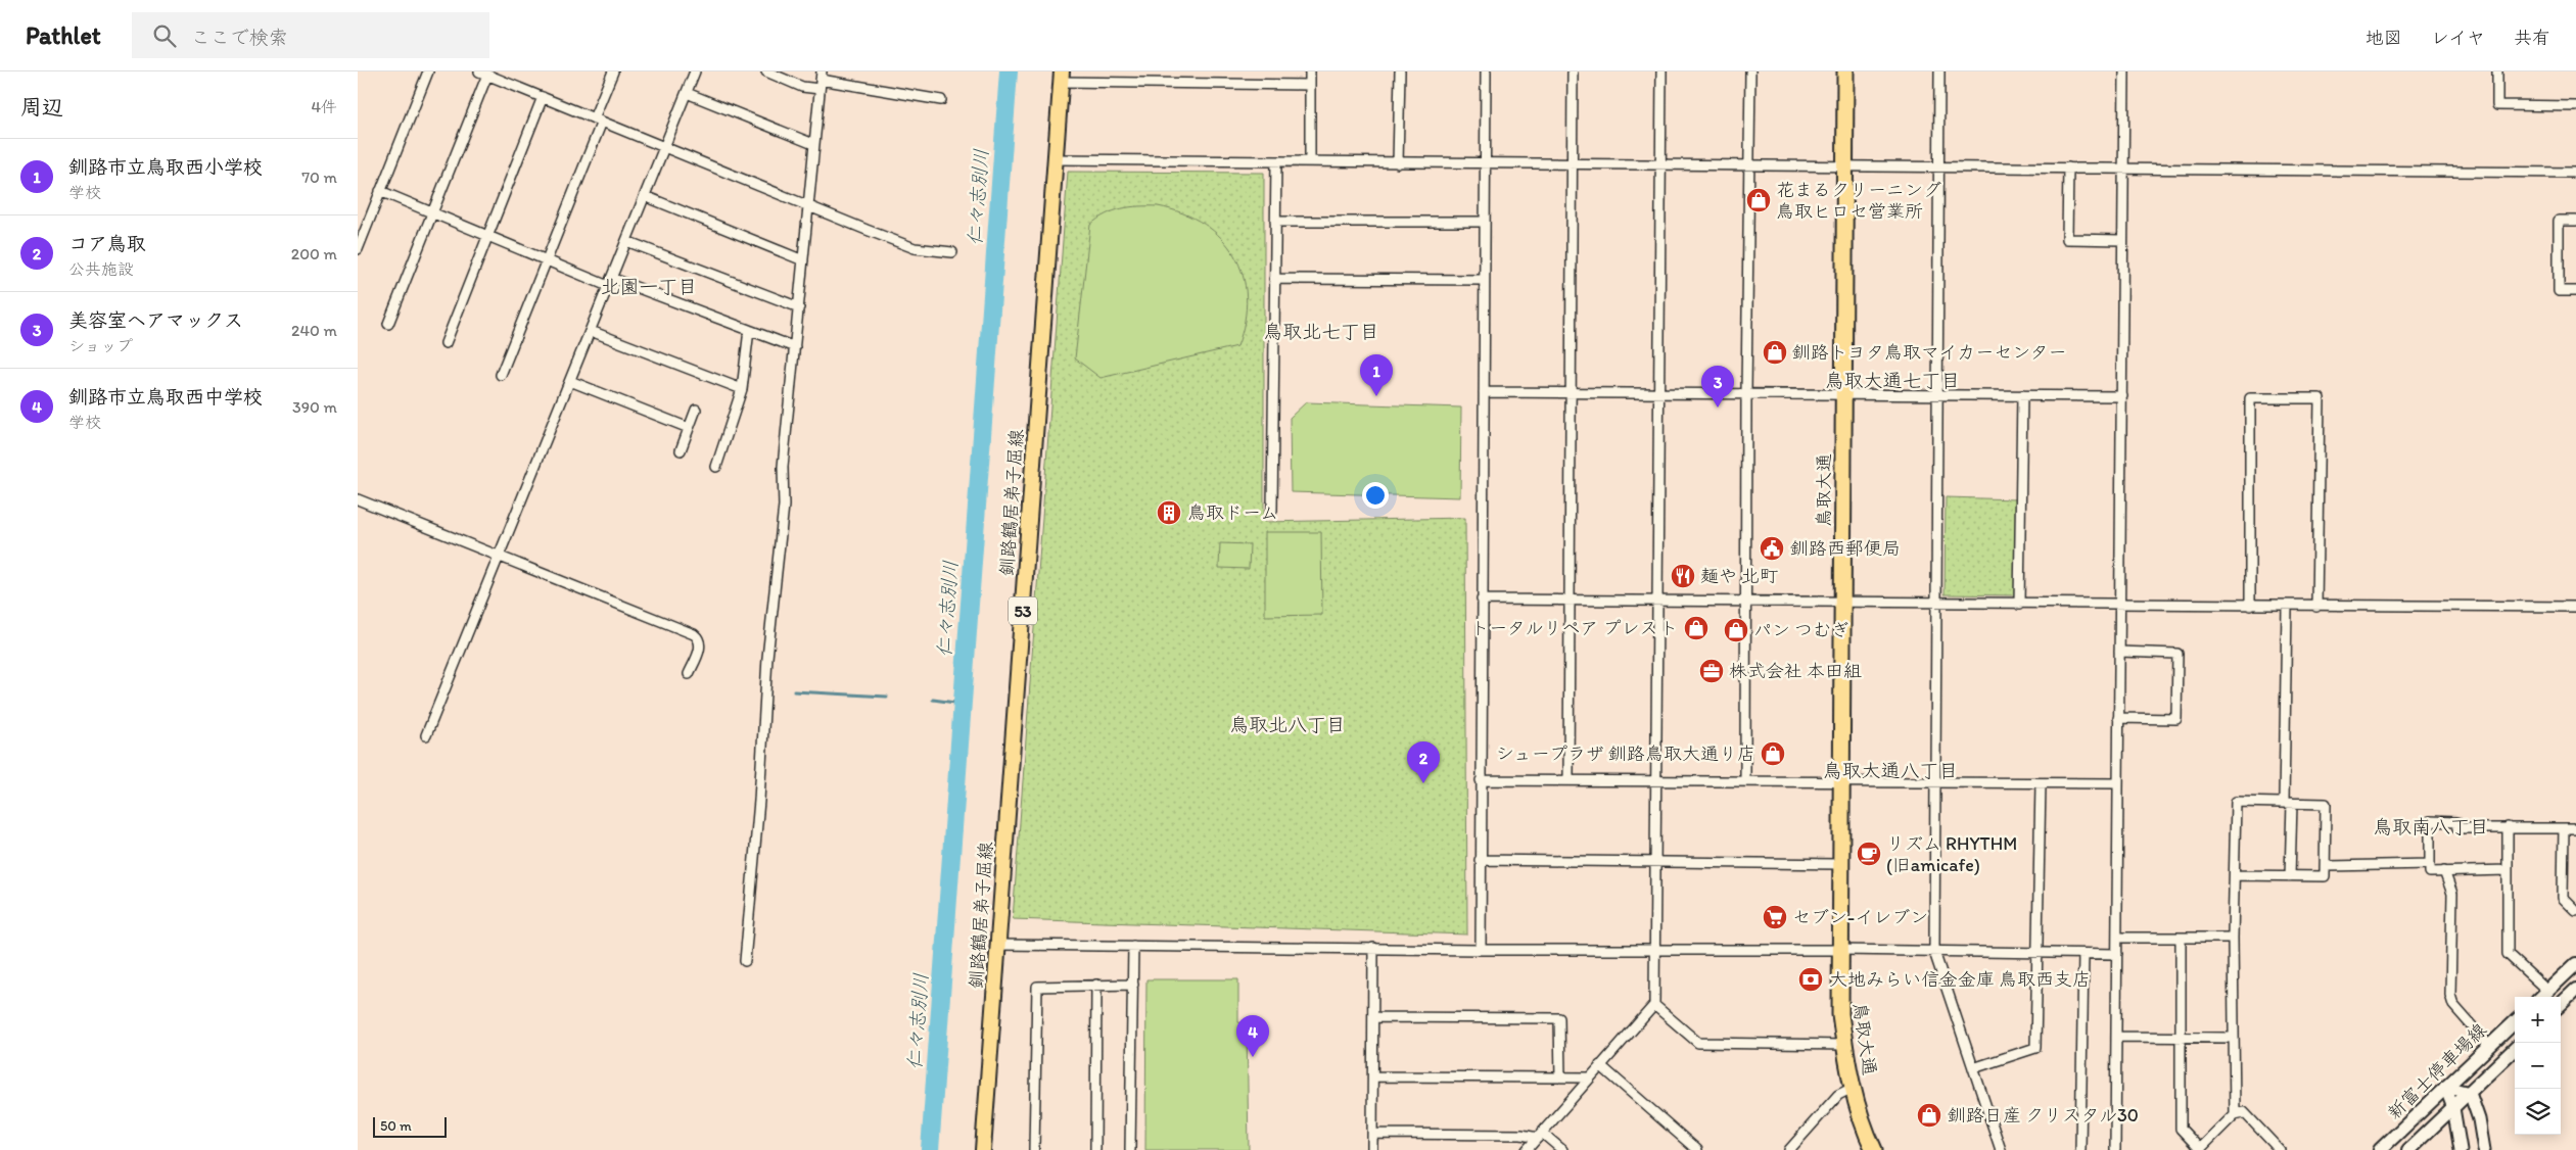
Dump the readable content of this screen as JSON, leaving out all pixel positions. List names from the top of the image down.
{
  "streets": {
    "highway": ["鳥取大通"],
    "main road": ["釧路鶴居弟子屈線", "53", "新富士停車場線"]
  },
  "districts": [
    "北園一丁目",
    "鳥取北七丁目",
    "鳥取大通七丁目",
    "鳥取北八丁目",
    "鳥取大通八丁目",
    "鳥取南八丁目"
  ],
  "water": ["仁々志別川"],
  "places": {
    "shop": [
      "花まるクリーニング 鳥取ヒロセ営業所",
      "釧路トヨタ鳥取マイカーセンター",
      "トータルリペア プレスト",
      "パン つむぎ",
      "シュープラザ 釧路鳥取大通り店",
      "釧路日産 クリスタル30"
    ],
    "building": ["鳥取ドーム"],
    "public building": ["釧路西郵便局"],
    "restaurant": ["麺や 北町"],
    "office": ["株式会社 本田組"],
    "cafe": ["リズム RHYTHM (旧amicafe)"],
    "supermarket": ["セブン-イレブン"],
    "bank": ["大地みらい信金金庫 鳥取西支店"]
  },
  "scale_bar": "50 m",
  "page": {
    "header": "Pathlet",
    "search": "ここで検索",
    "nav": ["地図", "レイヤ", "共有"],
    "heading": ["周辺", "4件"],
    "list": [
      {
        "mark": "1",
        "name": "釧路市立鳥取西小学校",
        "note": "学校",
        "value": "70 m"
      },
      {
        "mark": "2",
        "name": "コア鳥取",
        "note": "公共施設",
        "value": "200 m"
      },
      {
        "mark": "3",
        "name": "美容室ヘアマックス",
        "note": "ショップ",
        "value": "240 m"
      },
      {
        "mark": "4",
        "name": "釧路市立鳥取西中学校",
        "note": "学校",
        "value": "390 m"
      }
    ],
    "pins": [
      "1",
      "3",
      "2",
      "4"
    ],
    "map_buttons": ["+", "−"],
    "scale": "50 m"
  }
}
